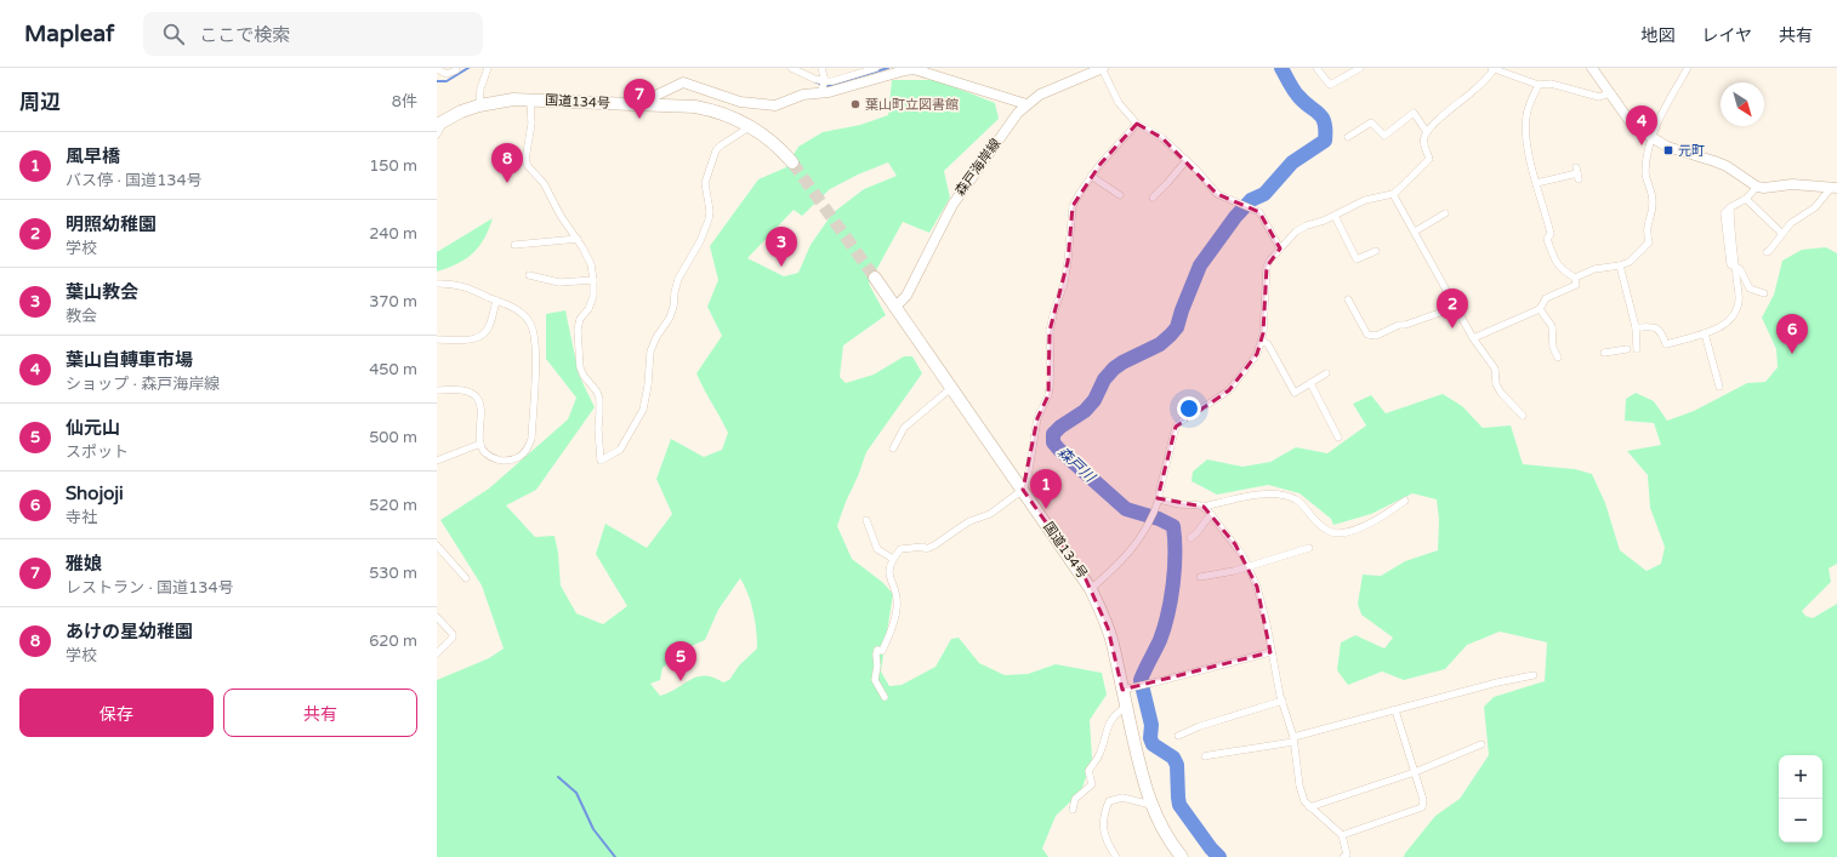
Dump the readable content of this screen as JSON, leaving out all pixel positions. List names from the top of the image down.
{
  "streets": {
    "highway": ["国道134号"],
    "main road": ["森戸海岸線"]
  },
  "crossings": [
    ["国道134号", "森戸海岸線"]
  ],
  "water": ["森戸川"],
  "places": {
    "other": ["葉山町立図書館"],
    "transit": ["元町"]
  },
  "north": "bottom right",
  "page": {
    "header": "Mapleaf",
    "search": "ここで検索",
    "nav": ["地図", "レイヤ", "共有"],
    "heading": ["周辺", "8件"],
    "pins": [
      "7",
      "4",
      "8",
      "3",
      "2",
      "6",
      "1",
      "5"
    ],
    "list": [
      {
        "mark": "1",
        "name": "風早橋",
        "note": "バス停 · 国道134号",
        "value": "150 m"
      },
      {
        "mark": "2",
        "name": "明照幼稚園",
        "note": "学校",
        "value": "240 m"
      },
      {
        "mark": "3",
        "name": "葉山教会",
        "note": "教会",
        "value": "370 m"
      },
      {
        "mark": "4",
        "name": "葉山自轉車市場",
        "note": "ショップ · 森戸海岸線",
        "value": "450 m"
      },
      {
        "mark": "5",
        "name": "仙元山",
        "note": "スポット",
        "value": "500 m"
      },
      {
        "mark": "6",
        "name": "Shojoji",
        "note": "寺社",
        "value": "520 m"
      },
      {
        "mark": "7",
        "name": "雅娘",
        "note": "レストラン · 国道134号",
        "value": "530 m"
      },
      {
        "mark": "8",
        "name": "あけの星幼稚園",
        "note": "学校",
        "value": "620 m"
      }
    ],
    "buttons": ["保存", "共有"],
    "map_buttons": ["+", "−"]
  }
}
